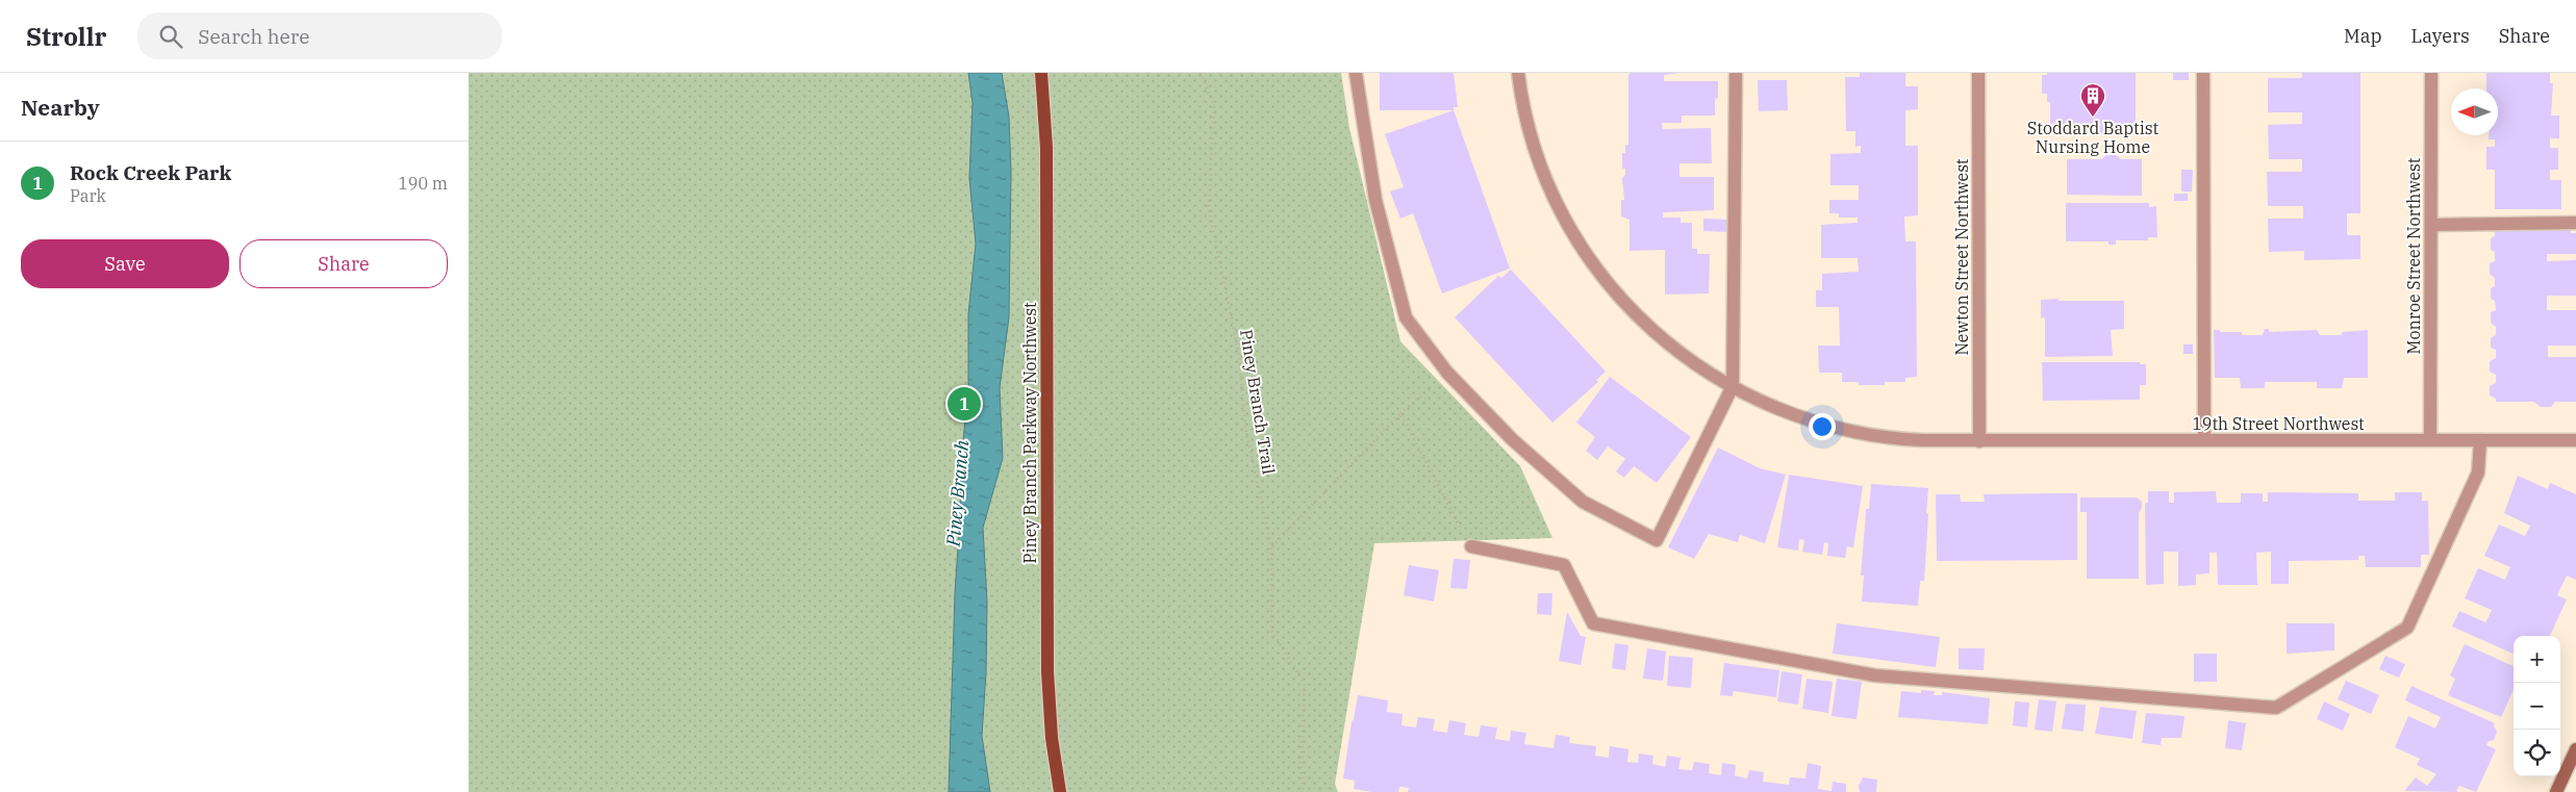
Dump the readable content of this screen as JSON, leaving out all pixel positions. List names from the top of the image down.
{
  "streets": {
    "main road": ["Piney Branch Parkway Northwest"],
    "street": ["Monroe Street Northwest", "Newton Street Northwest", "19th Street Northwest"],
    "path": ["Piney Branch Trail"]
  },
  "crossings": [
    ["Monroe Street Northwest", "19th Street Northwest"],
    ["Newton Street Northwest", "19th Street Northwest"]
  ],
  "water": ["Piney Branch"],
  "places": {
    "building": ["Stoddard Baptist Nursing Home"]
  },
  "north": "left",
  "page": {
    "header": "Strollr",
    "search": "Search here",
    "nav": ["Map", "Layers", "Share"],
    "heading": "Nearby",
    "list": [
      {
        "mark": "1",
        "name": "Rock Creek Park",
        "note": "Park",
        "value": "190 m"
      }
    ],
    "buttons": ["Save", "Share"],
    "pins": "1",
    "map_buttons": ["+", "−"]
  }
}
